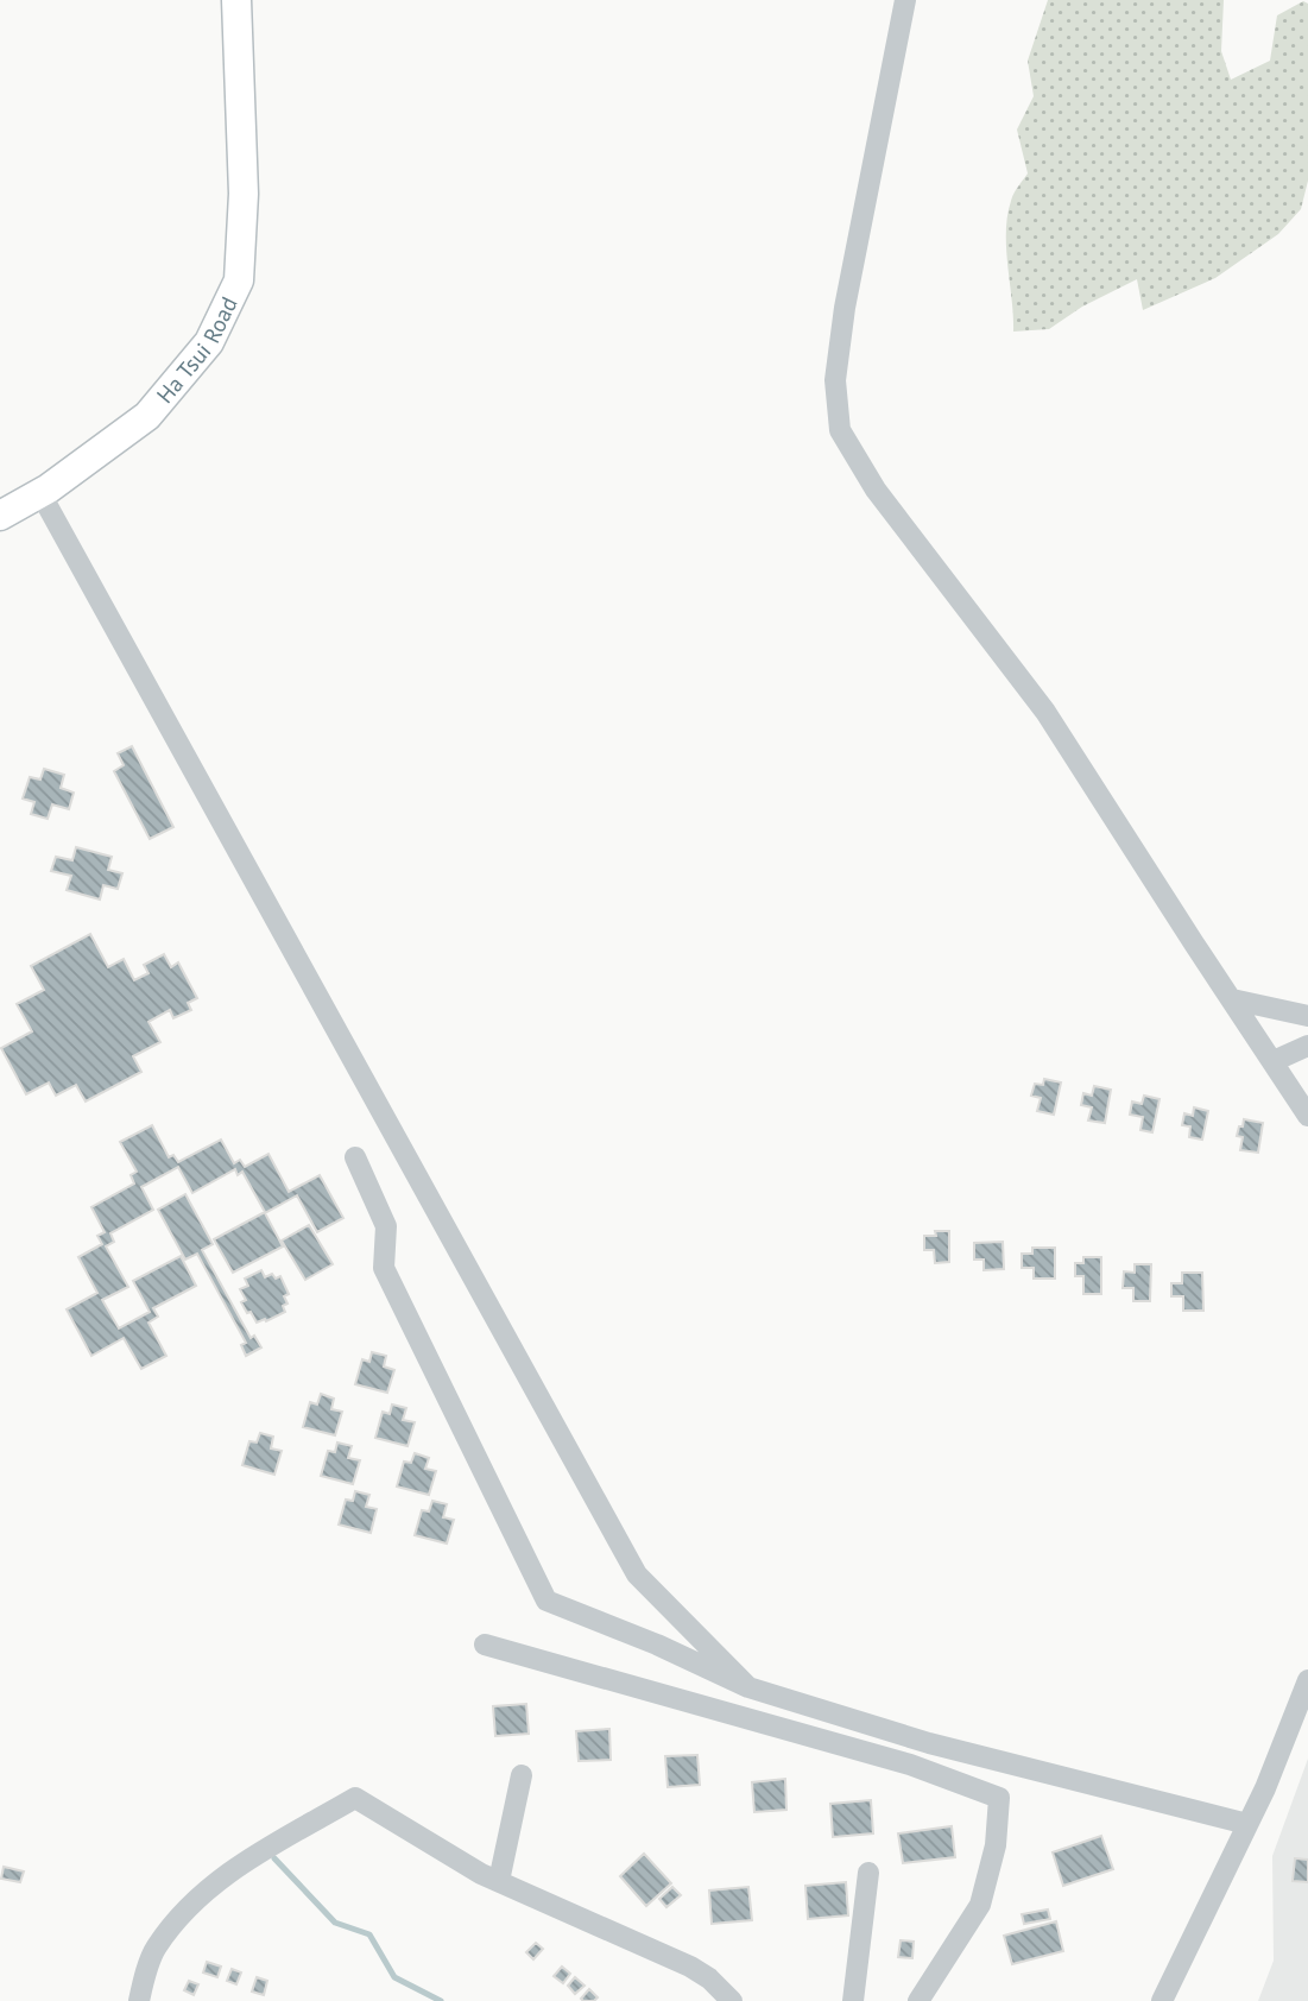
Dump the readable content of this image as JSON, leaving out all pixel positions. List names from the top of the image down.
{
  "streets": {
    "street": ["Ha Tsui Road"]
  }
}
